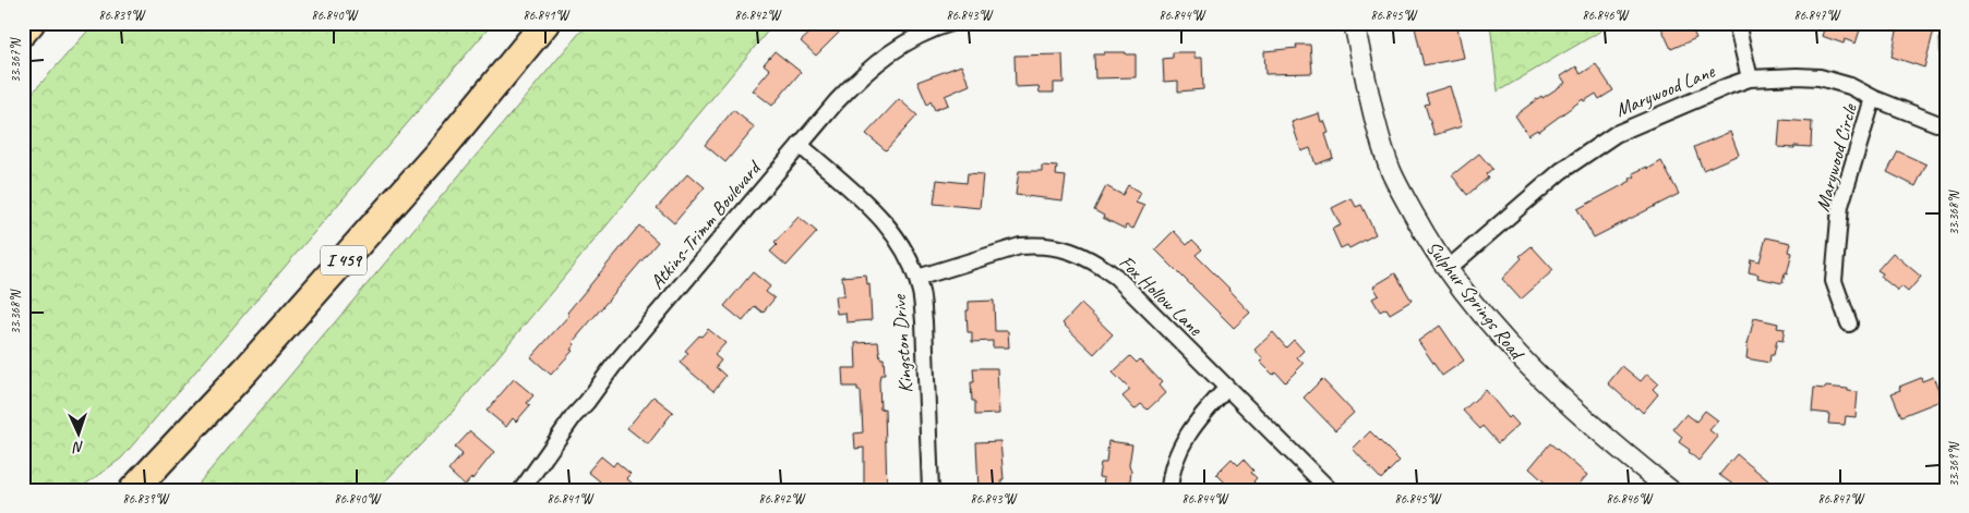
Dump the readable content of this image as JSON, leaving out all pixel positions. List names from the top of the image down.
{
  "streets": {
    "highway": ["I 459"],
    "street": [
      "Marywood Lane",
      "Marywood Circle",
      "Atkins-Trimm Boulevard",
      "Fox Hollow Lane",
      "Sulphur Springs Road",
      "Kingston Drive"
    ]
  },
  "crossings": [
    ["Marywood Lane", "Marywood Circle"],
    ["Marywood Lane", "Sulphur Springs Road"],
    ["Atkins-Trimm Boulevard", "Kingston Drive"],
    ["Fox Hollow Lane", "Kingston Drive"]
  ],
  "north": "bottom",
  "coordinates": [
    "86.839°W",
    "86.840°W",
    "86.841°W",
    "86.842°W",
    "86.843°W",
    "86.844°W",
    "86.845°W",
    "86.846°W",
    "86.847°W",
    "33.367°N",
    "33.368°N",
    "33.369°N"
  ]
}
